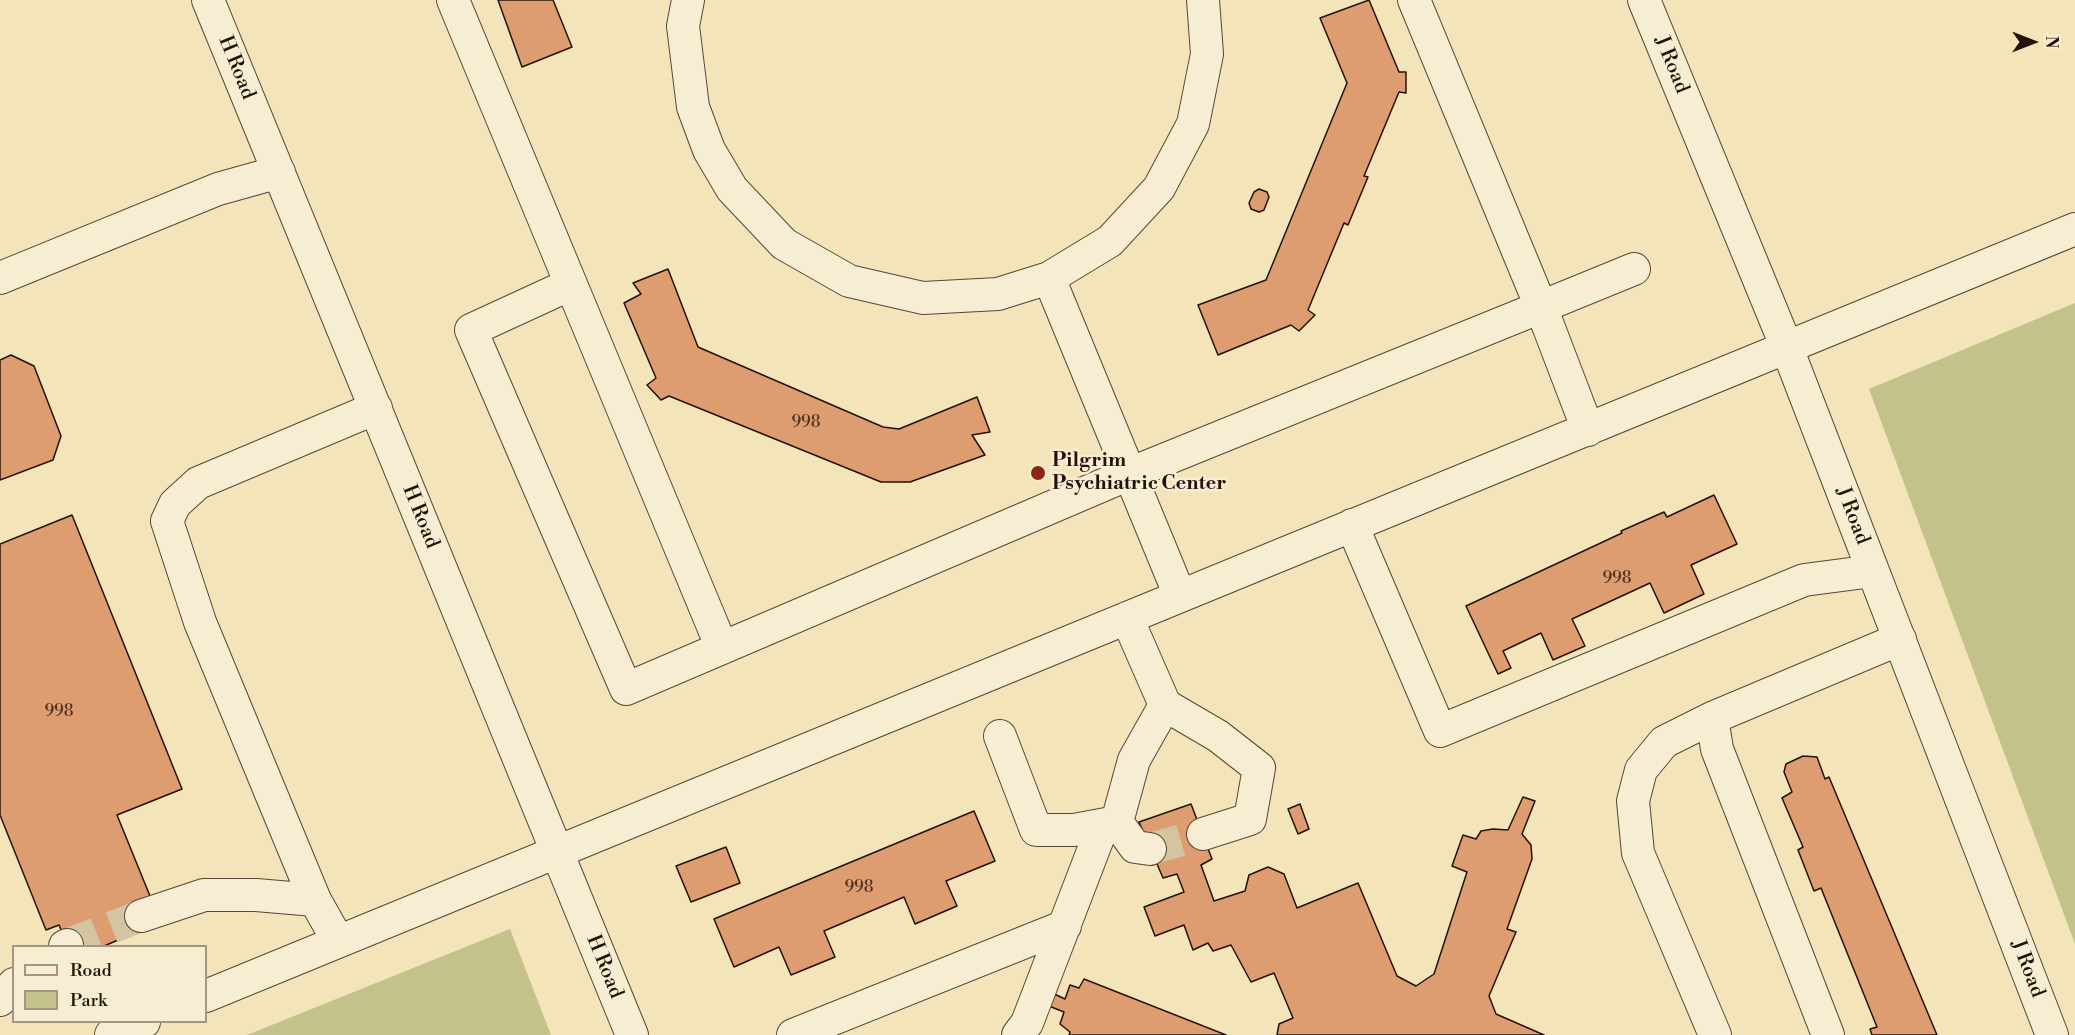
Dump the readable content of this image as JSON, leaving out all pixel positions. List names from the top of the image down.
{
  "streets": {
    "lane": ["J Road", "H Road"]
  },
  "places": ["Pilgrim Psychiatric Center"],
  "house_numbers": [
    "998",
    "998",
    "998",
    "998"
  ],
  "legend": ["Road", "Park"],
  "north": "right"
}
